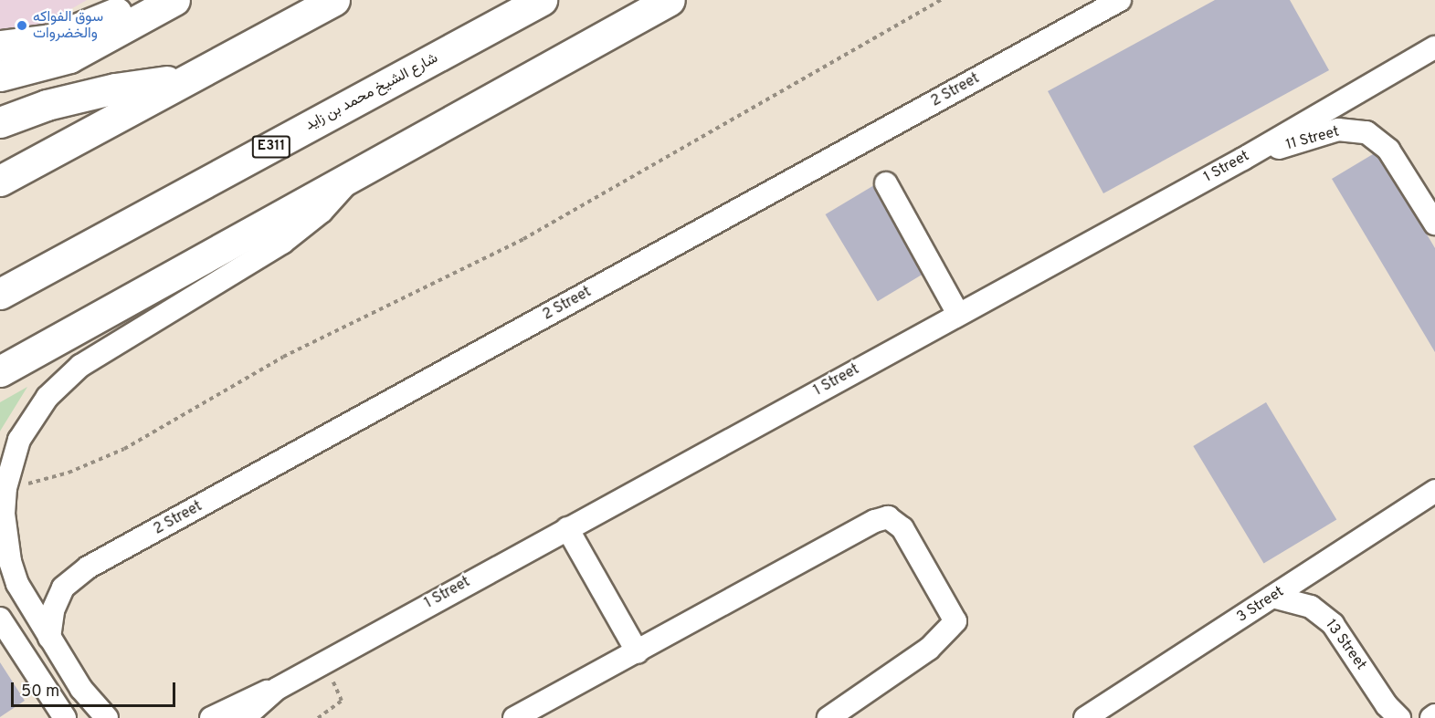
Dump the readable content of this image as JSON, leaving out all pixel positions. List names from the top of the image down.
{
  "streets": {
    "highway": ["شارع الشيخ محمد بن زايد", "E311"],
    "street": [
      "2 Street",
      "11 Street",
      "1 Street",
      "3 Street",
      "13 Street"
    ]
  },
  "crossings": [
    ["11 Street", "1 Street"],
    ["3 Street", "13 Street"]
  ],
  "places": ["سوق الفواكه والخضروات"],
  "scale_bar": "50 m"
}
